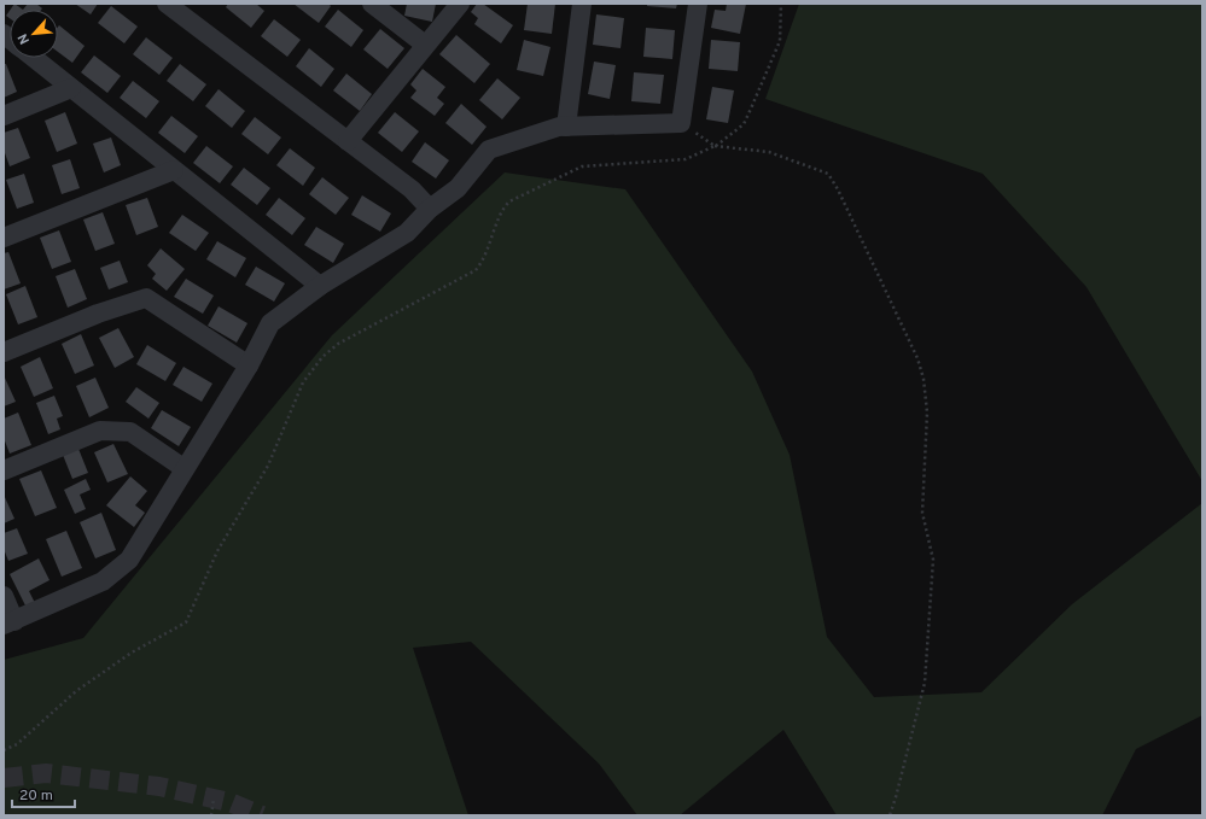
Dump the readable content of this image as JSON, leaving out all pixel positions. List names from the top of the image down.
{
  "scale_bar": "20 m",
  "north": "bottom left"
}
